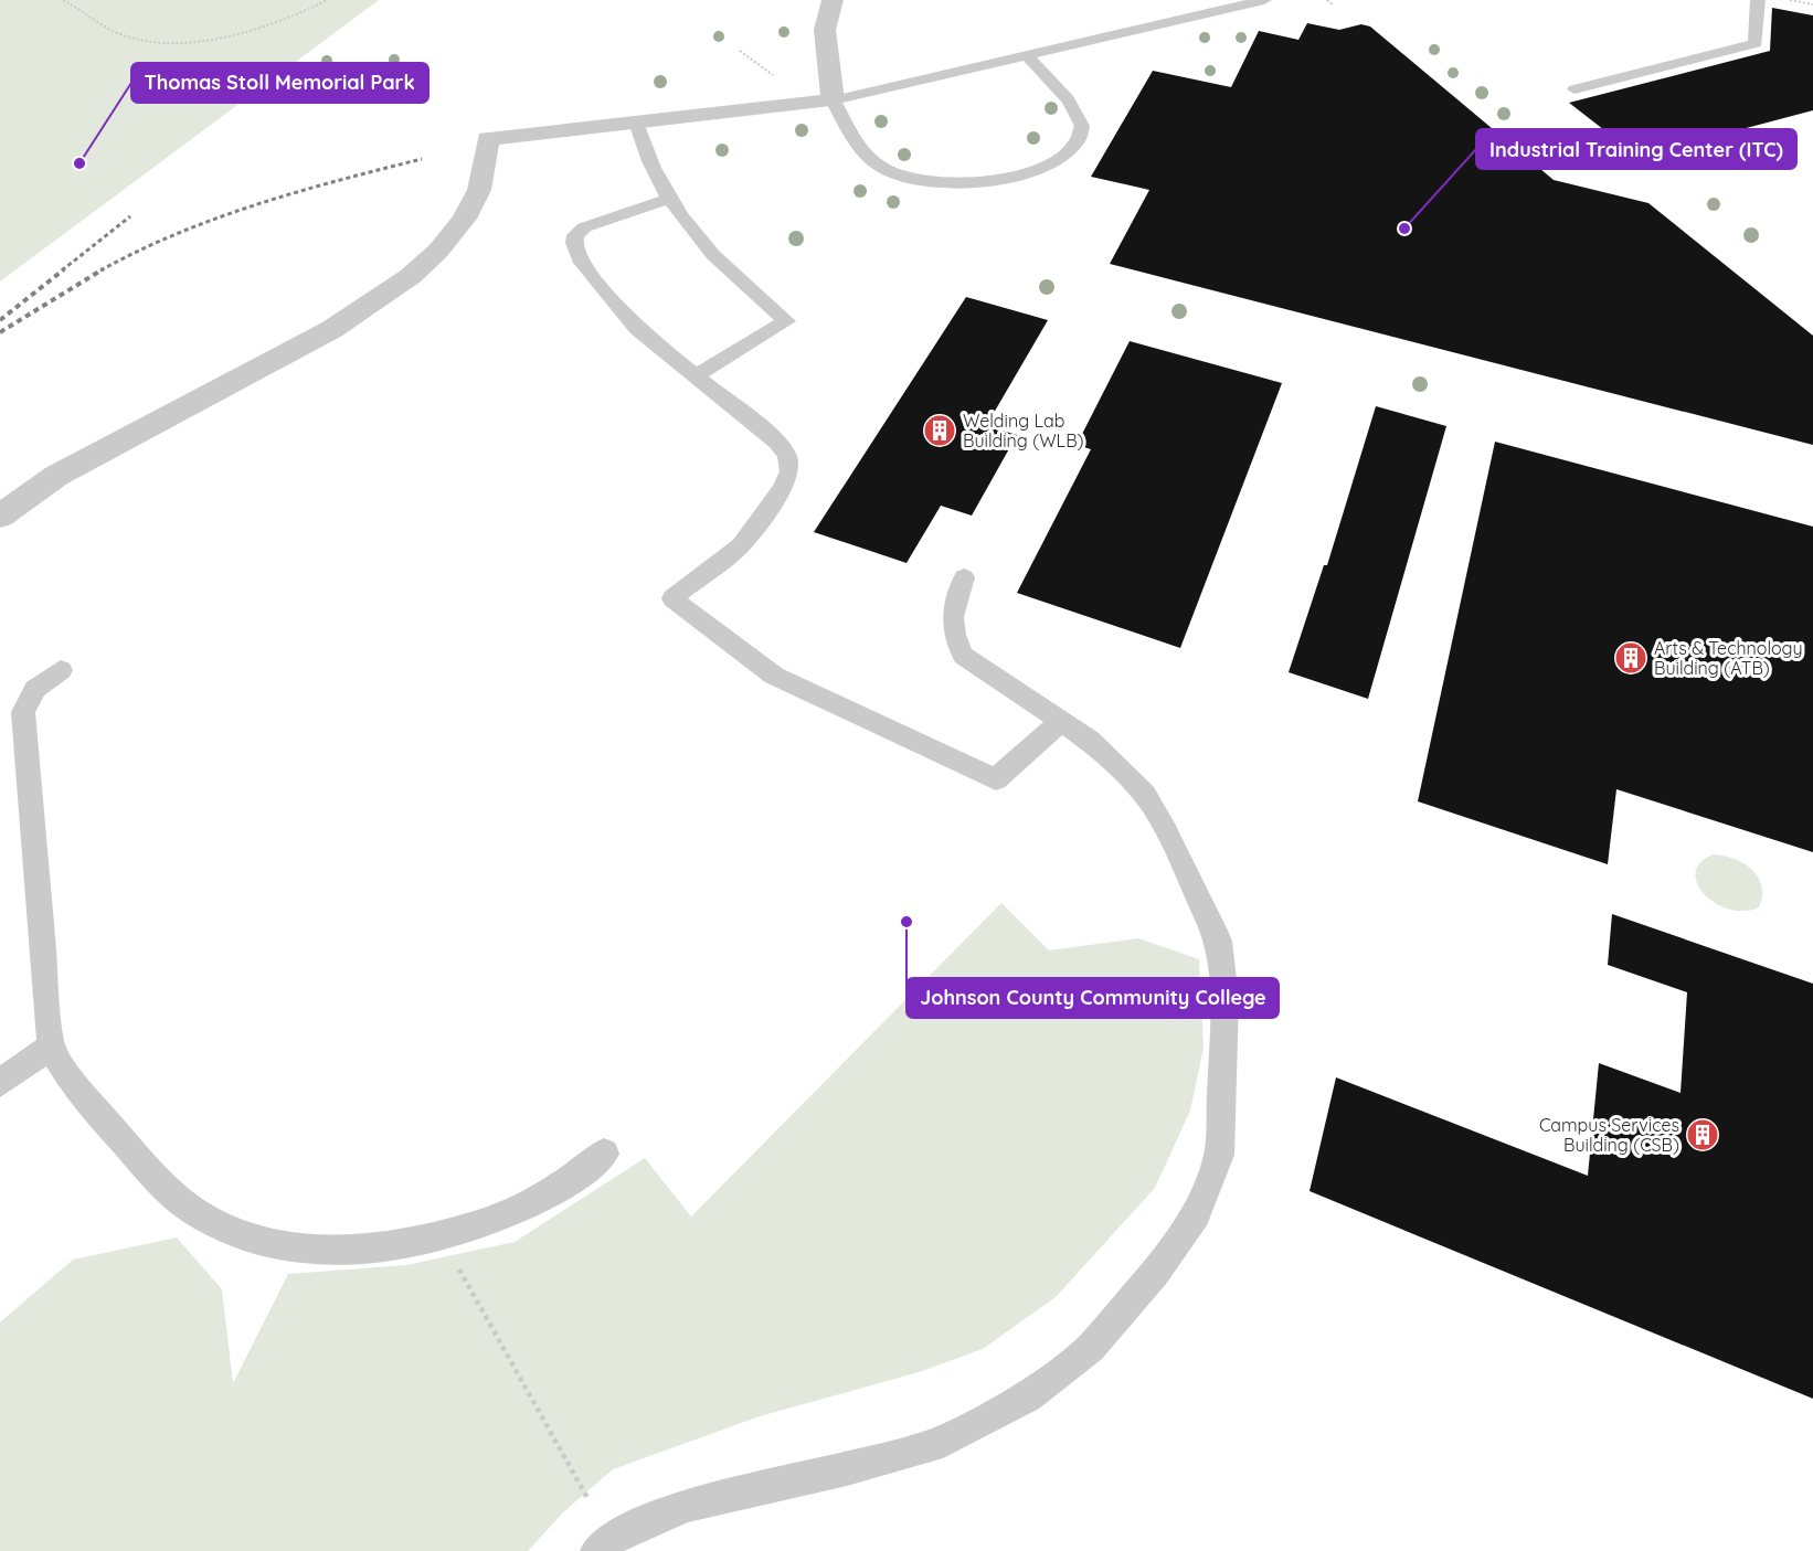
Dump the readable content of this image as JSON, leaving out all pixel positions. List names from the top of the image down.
{
  "places": {
    "other": ["Thomas Stoll Memorial Park", "Industrial Training Center (ITC)", "Johnson County Community College"],
    "building": ["Welding Lab Building (WLB)", "Arts & Technology Building (ATB)", "Campus Services Building (CSB)"]
  }
}
